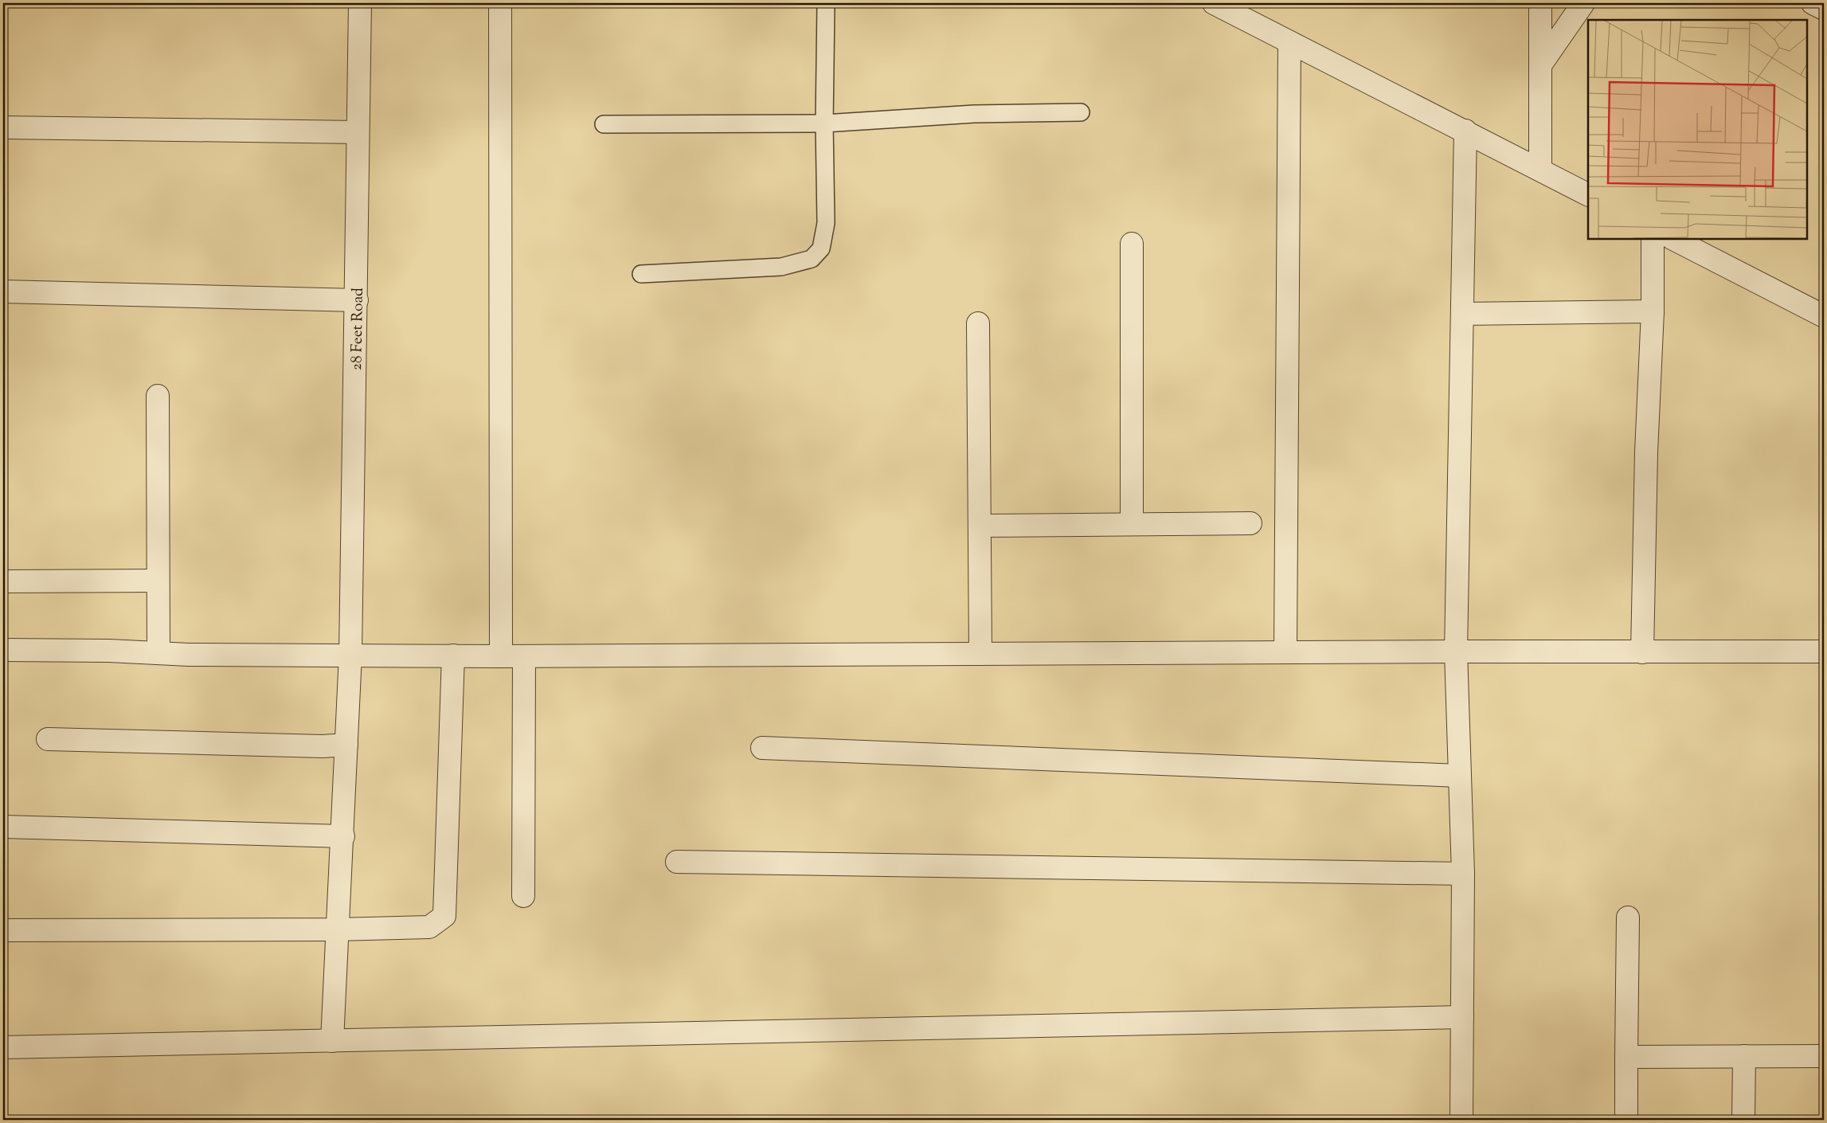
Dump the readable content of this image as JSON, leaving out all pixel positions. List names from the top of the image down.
{
  "streets": {
    "street": ["28 Feet Road"]
  }
}
